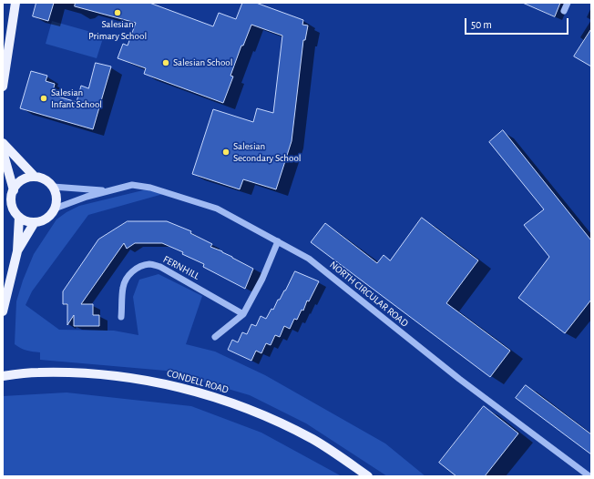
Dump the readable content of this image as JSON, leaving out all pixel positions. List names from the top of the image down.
{
  "streets": {
    "main road": ["CONDELL ROAD"],
    "street": ["FERNHILL", "NORTH CIRCULAR ROAD"]
  },
  "places": [
    "Salesian Primary School",
    "Salesian School",
    "Salesian Infant School",
    "Salesian Secondary School"
  ],
  "scale_bar": "50 m"
}
